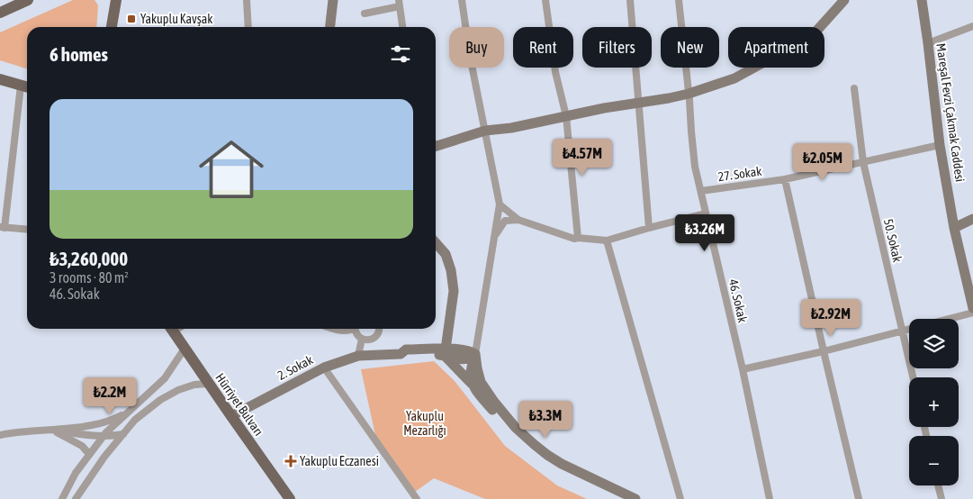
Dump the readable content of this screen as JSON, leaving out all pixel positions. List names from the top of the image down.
{
  "streets": {
    "main road": ["Hürriyet Bulvarı"],
    "street": [
      "Mareşal Fevzi Çakmak Caddesi",
      "27. Sokak",
      "50. Sokak",
      "46. Sokak",
      "2. Sokak"
    ]
  },
  "crossings": [
    ["Mareşal Fevzi Çakmak Caddesi", "27. Sokak"],
    ["27. Sokak", "50. Sokak"],
    ["27. Sokak", "46. Sokak"],
    ["2. Sokak", "Hürriyet Bulvarı"]
  ],
  "parks": ["Yakuplu Mezarlığı"],
  "places": {
    "transit": ["Yakuplu Kavşak"],
    "health": ["Yakuplu Eczanesi"]
  },
  "page": {
    "chip": [
      "Buy",
      "Rent",
      "Filters",
      "New",
      "Apartment"
    ],
    "heading": "6 homes",
    "list": [
      {
        "name": "₺3,260,000",
        "note": "3 rooms · 80 m² · 46. Sokak"
      }
    ],
    "price": [
      "₺4.57M",
      "₺2.05M",
      "₺3.26M",
      "₺2.92M",
      "₺2.2M",
      "₺3.3M"
    ],
    "map_buttons": ["+", "−"]
  }
}
